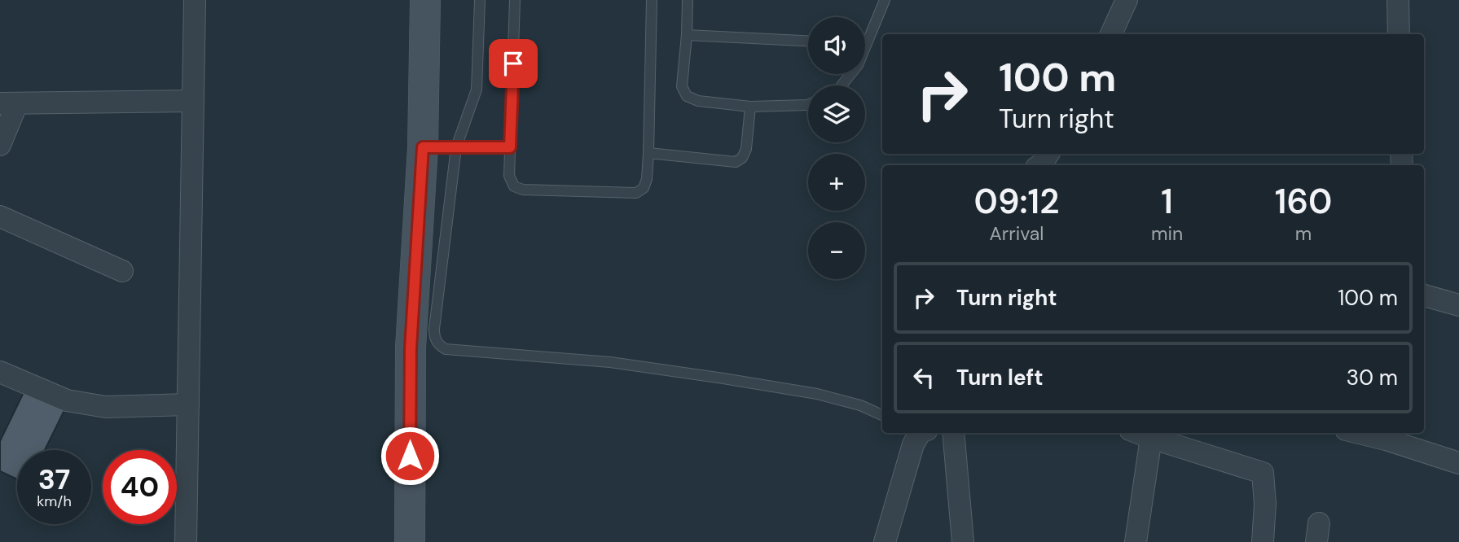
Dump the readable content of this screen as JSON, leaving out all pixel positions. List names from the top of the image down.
{
  "page": {
    "map_buttons": ["+", "−"],
    "turn": ["100 m", "Turn right"],
    "eta": [
      "09:12",
      "Arrival",
      "1",
      "min",
      "160",
      "m"
    ],
    "list": [
      {
        "name": "Turn right",
        "value": "100 m"
      },
      {
        "name": "Turn left",
        "value": "30 m"
      }
    ],
    "speed": "37 km/h",
    "limit": "40"
  }
}
